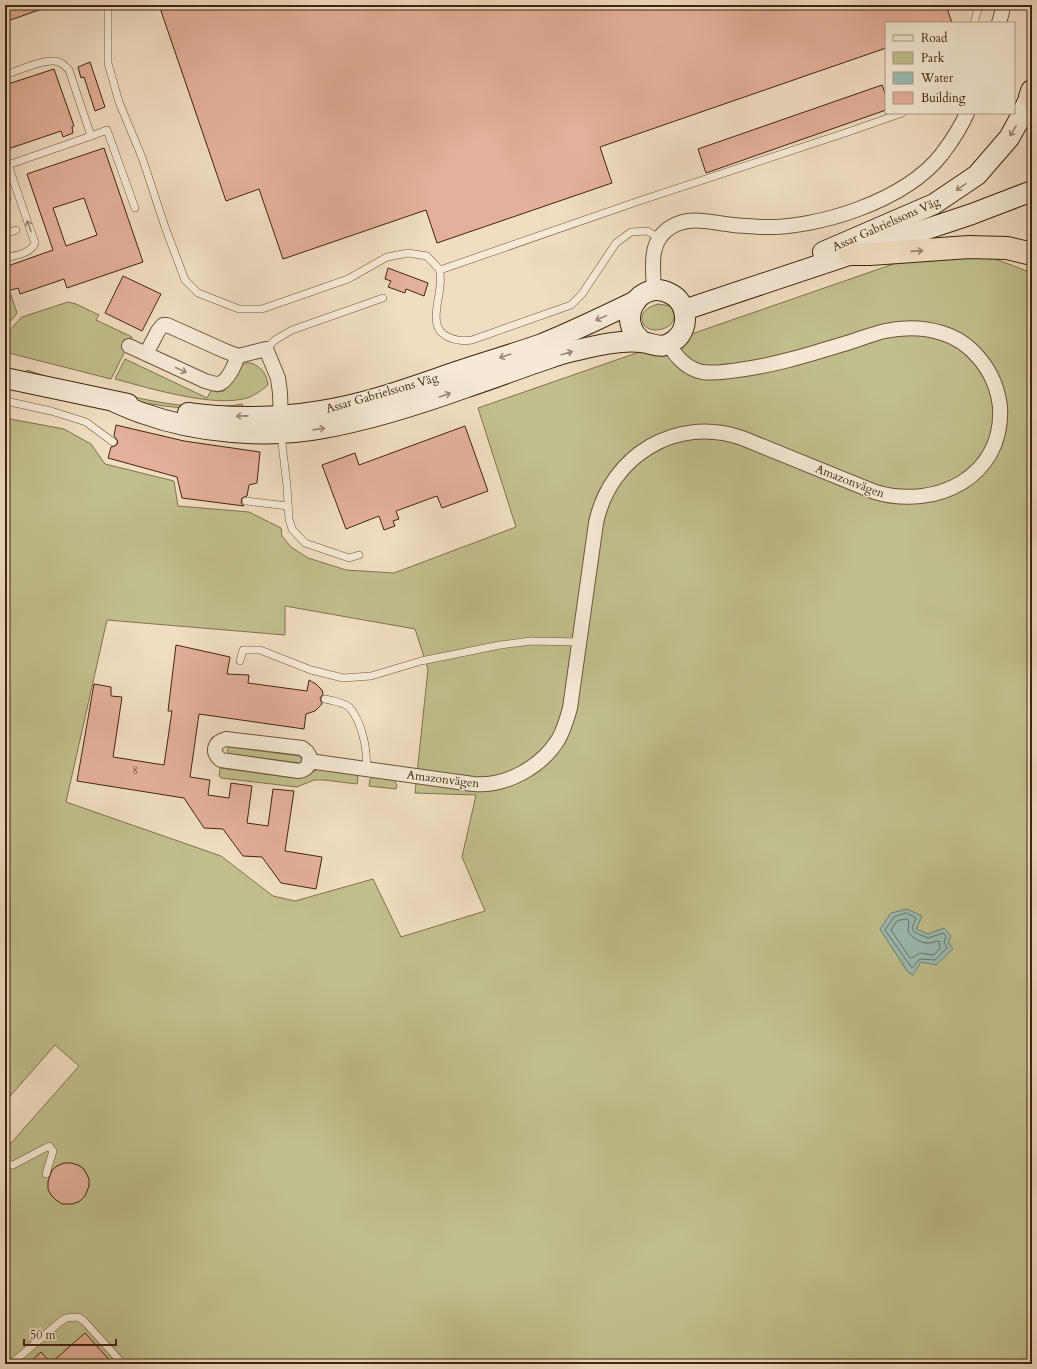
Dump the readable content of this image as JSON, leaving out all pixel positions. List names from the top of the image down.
{
  "streets": {
    "street": ["Assar Gabrielssons Väg", "Amazonvägen"]
  },
  "crossings": [
    ["Assar Gabrielssons Väg", "Amazonvägen"]
  ],
  "house_numbers": ["8"],
  "legend": [
    "Road",
    "Park",
    "Water",
    "Building"
  ],
  "scale_bar": "50 m"
}
